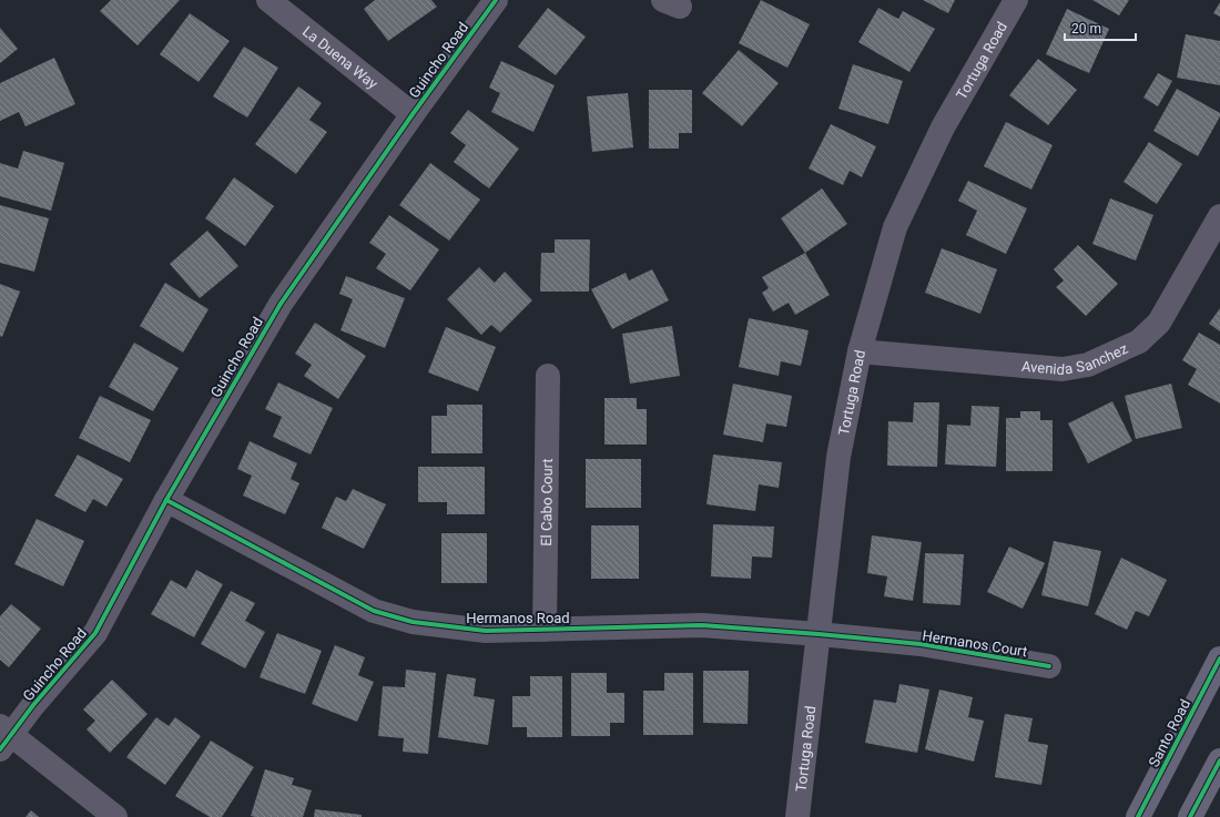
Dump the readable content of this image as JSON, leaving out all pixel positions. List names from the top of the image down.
{
  "streets": {
    "main road": ["Santo Road"],
    "street": [
      "La Duena Way",
      "Guincho Road",
      "Tortuga Road",
      "Avenida Sanchez",
      "El Cabo Court",
      "Hermanos Road",
      "Hermanos Court"
    ]
  },
  "crossings": [
    ["La Duena Way", "Guincho Road"],
    ["Guincho Road", "Hermanos Road"],
    ["Tortuga Road", "Avenida Sanchez"],
    ["Tortuga Road", "Hermanos Road"],
    ["Tortuga Road", "Hermanos Court"],
    ["El Cabo Court", "Hermanos Road"],
    ["Hermanos Road", "Hermanos Court"]
  ],
  "scale_bar": "20 m"
}
